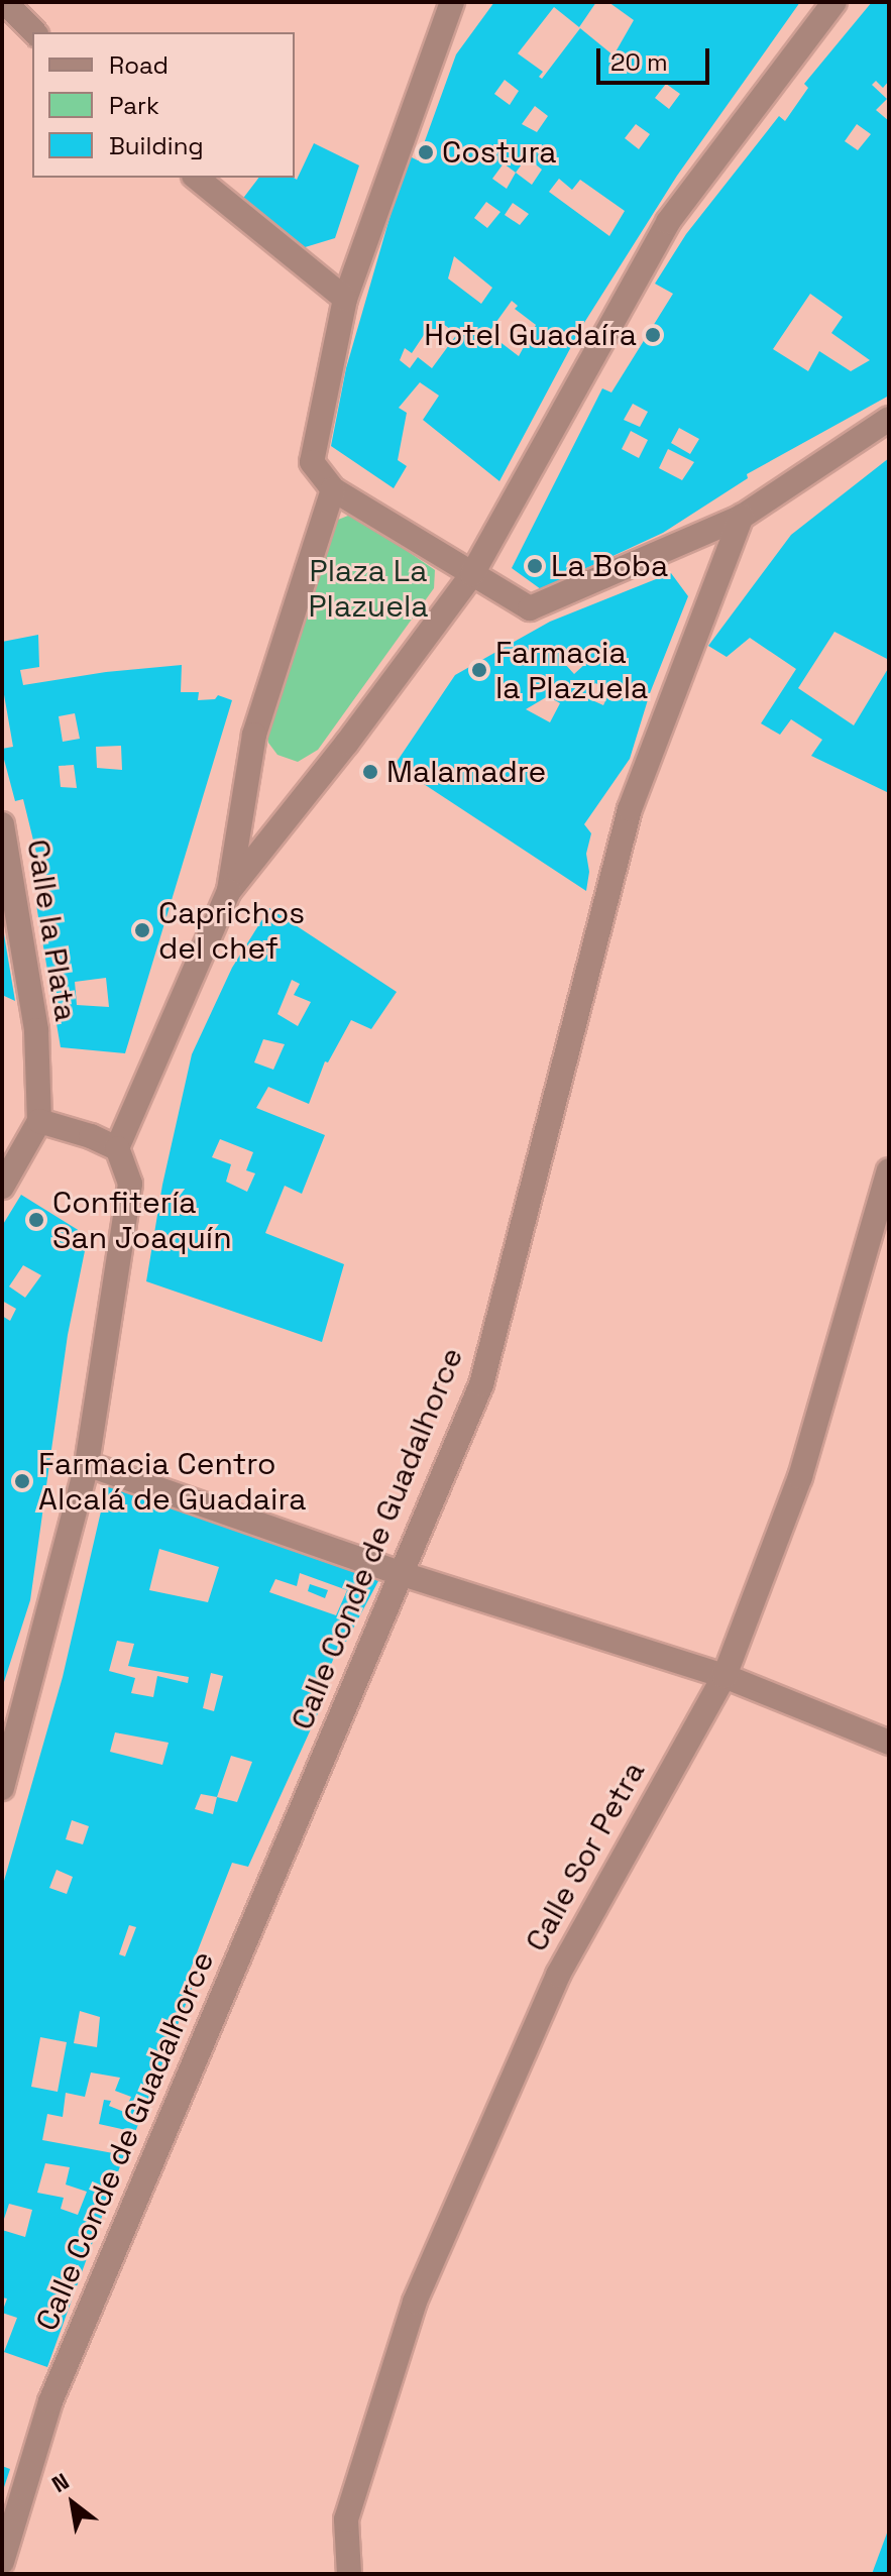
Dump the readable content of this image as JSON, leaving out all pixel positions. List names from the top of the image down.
{
  "streets": {
    "street": ["Calle la Plata", "Calle Conde de Guadalhorce", "Calle Sor Petra"]
  },
  "parks": ["Plaza La Plazuela"],
  "places": [
    "Costura",
    "Hotel Guadaíra",
    "La Boba",
    "Farmacia la Plazuela",
    "Malamadre",
    "Caprichos del chef",
    "Confitería San Joaquín",
    "Farmacia Centro Alcalá de Guadaira"
  ],
  "legend": ["Road", "Park", "Building"],
  "scale_bar": "20 m",
  "north": "top left"
}
